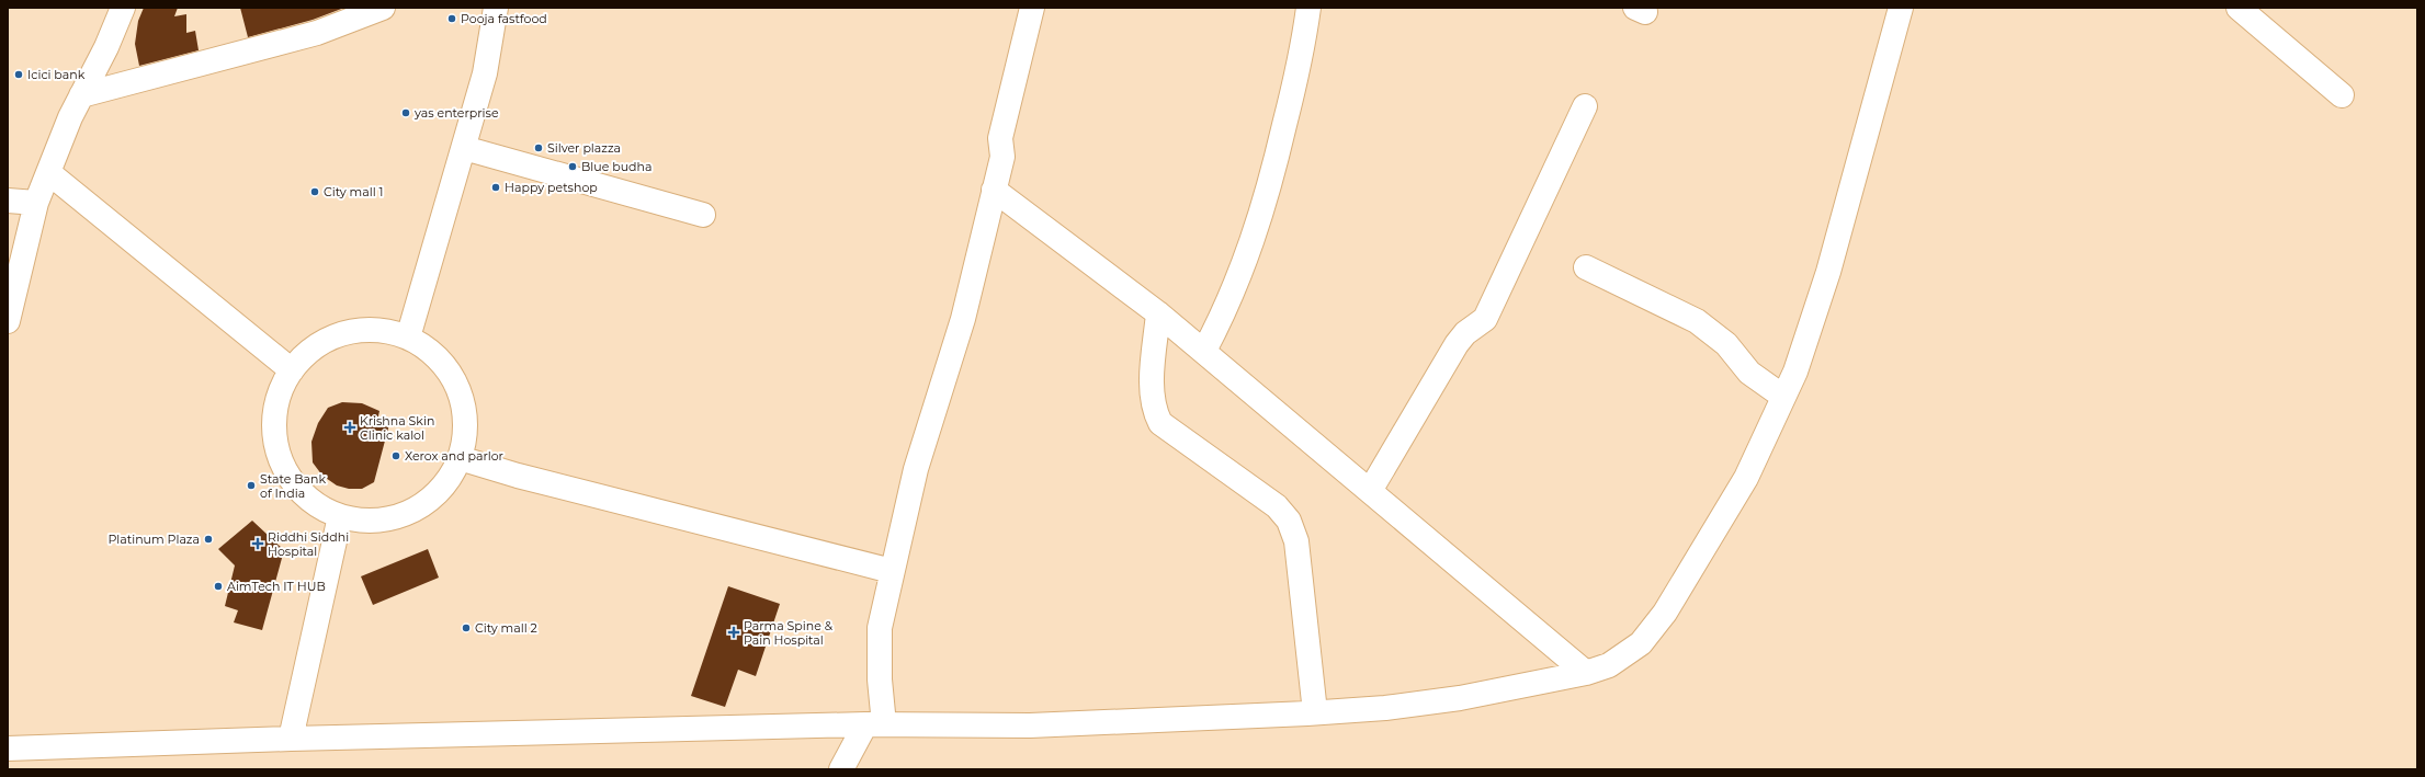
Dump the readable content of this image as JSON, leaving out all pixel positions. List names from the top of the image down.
{
  "places": {
    "other": [
      "Pooja fastfood",
      "Icici bank",
      "yas enterprise",
      "Silver plazza",
      "Blue budha",
      "Happy petshop",
      "City mall 1",
      "Xerox and parlor",
      "State Bank of India",
      "Platinum Plaza",
      "AimTech IT HUB",
      "City mall 2"
    ],
    "health": ["Krishna Skin Clinic kalol", "Riddhi Siddhi Hospital", "Parma Spine & Pain Hospital"]
  }
}
